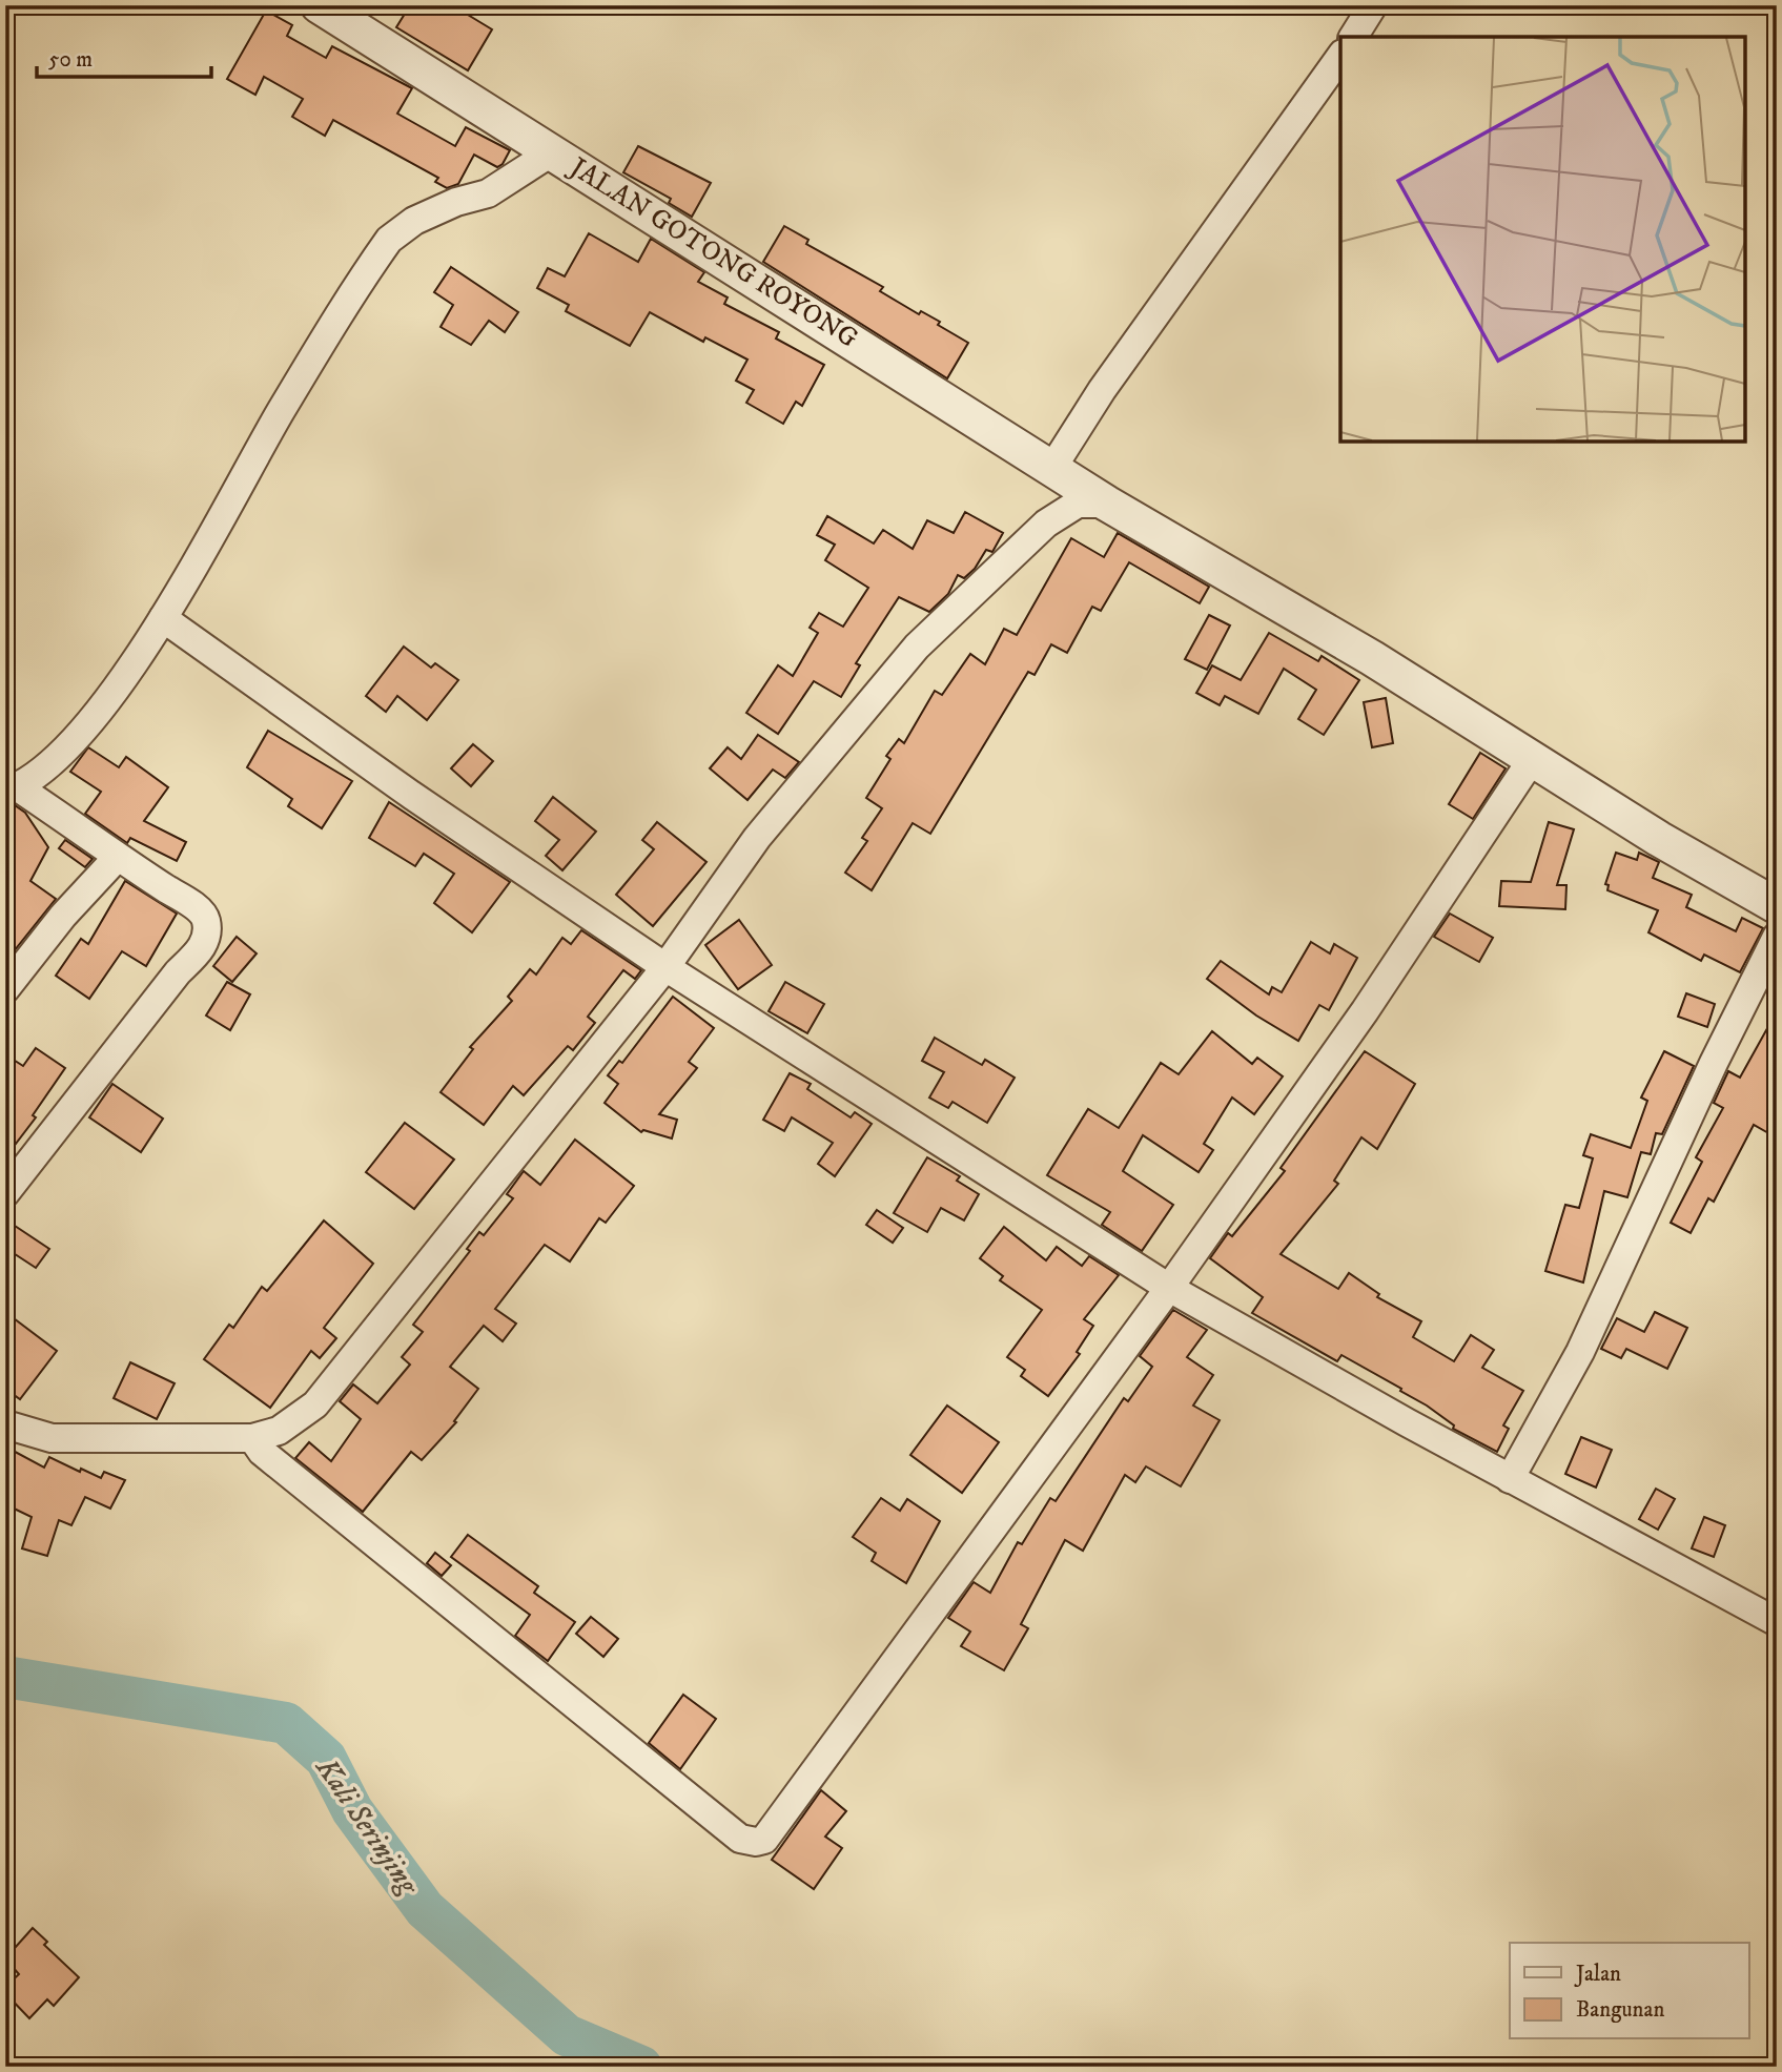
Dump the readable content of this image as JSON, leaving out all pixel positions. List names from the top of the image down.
{
  "streets": {
    "street": ["JALAN GOTONG ROYONG"]
  },
  "water": ["Kali Serinjing"],
  "legend": ["Jalan", "Bangunan"],
  "scale_bar": "50 m"
}
